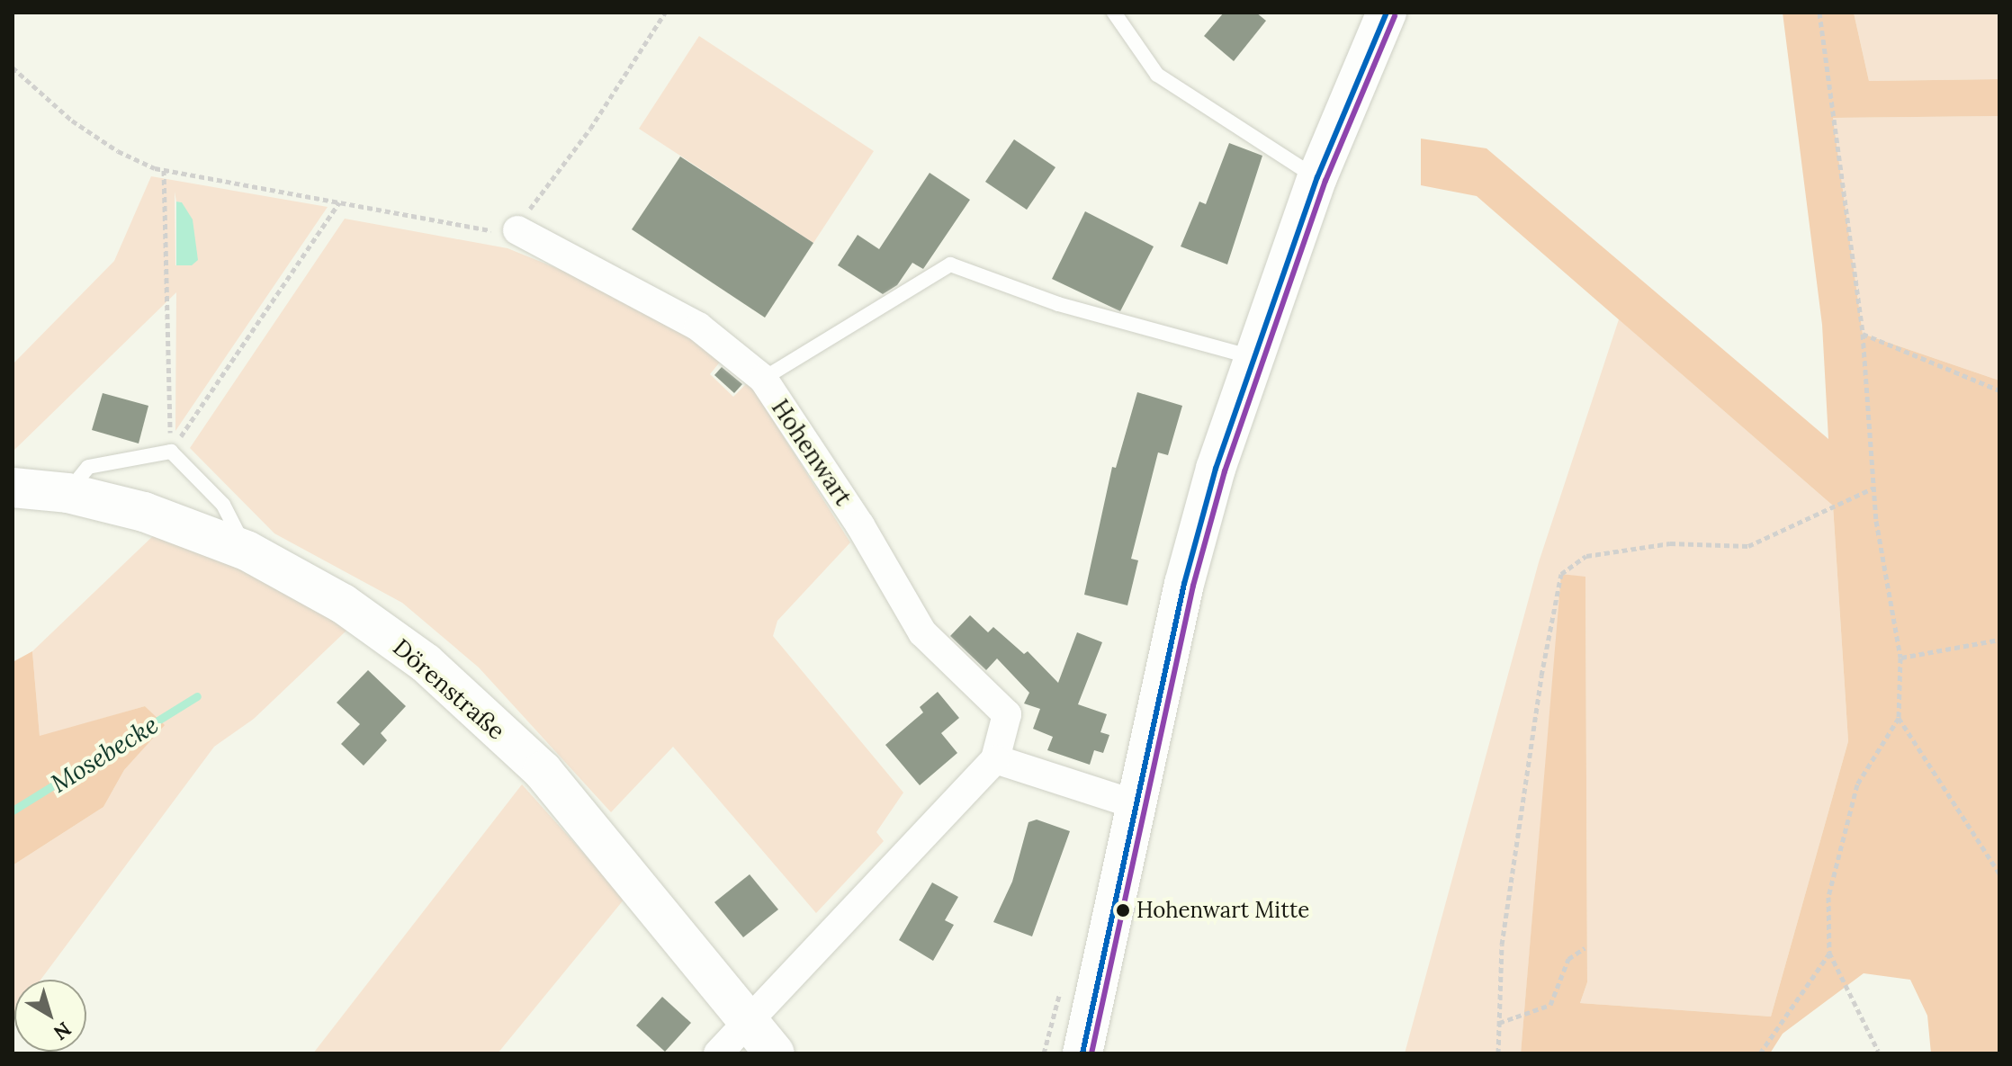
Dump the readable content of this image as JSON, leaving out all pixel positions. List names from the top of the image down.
{
  "streets": {
    "main road": ["Dörenstraße"],
    "street": ["Hohenwart"]
  },
  "crossings": [
    ["Hohenwart", "Dörenstraße"]
  ],
  "water": ["Mosebecke"],
  "places": ["Hohenwart Mitte"],
  "north": "bottom right"
}
